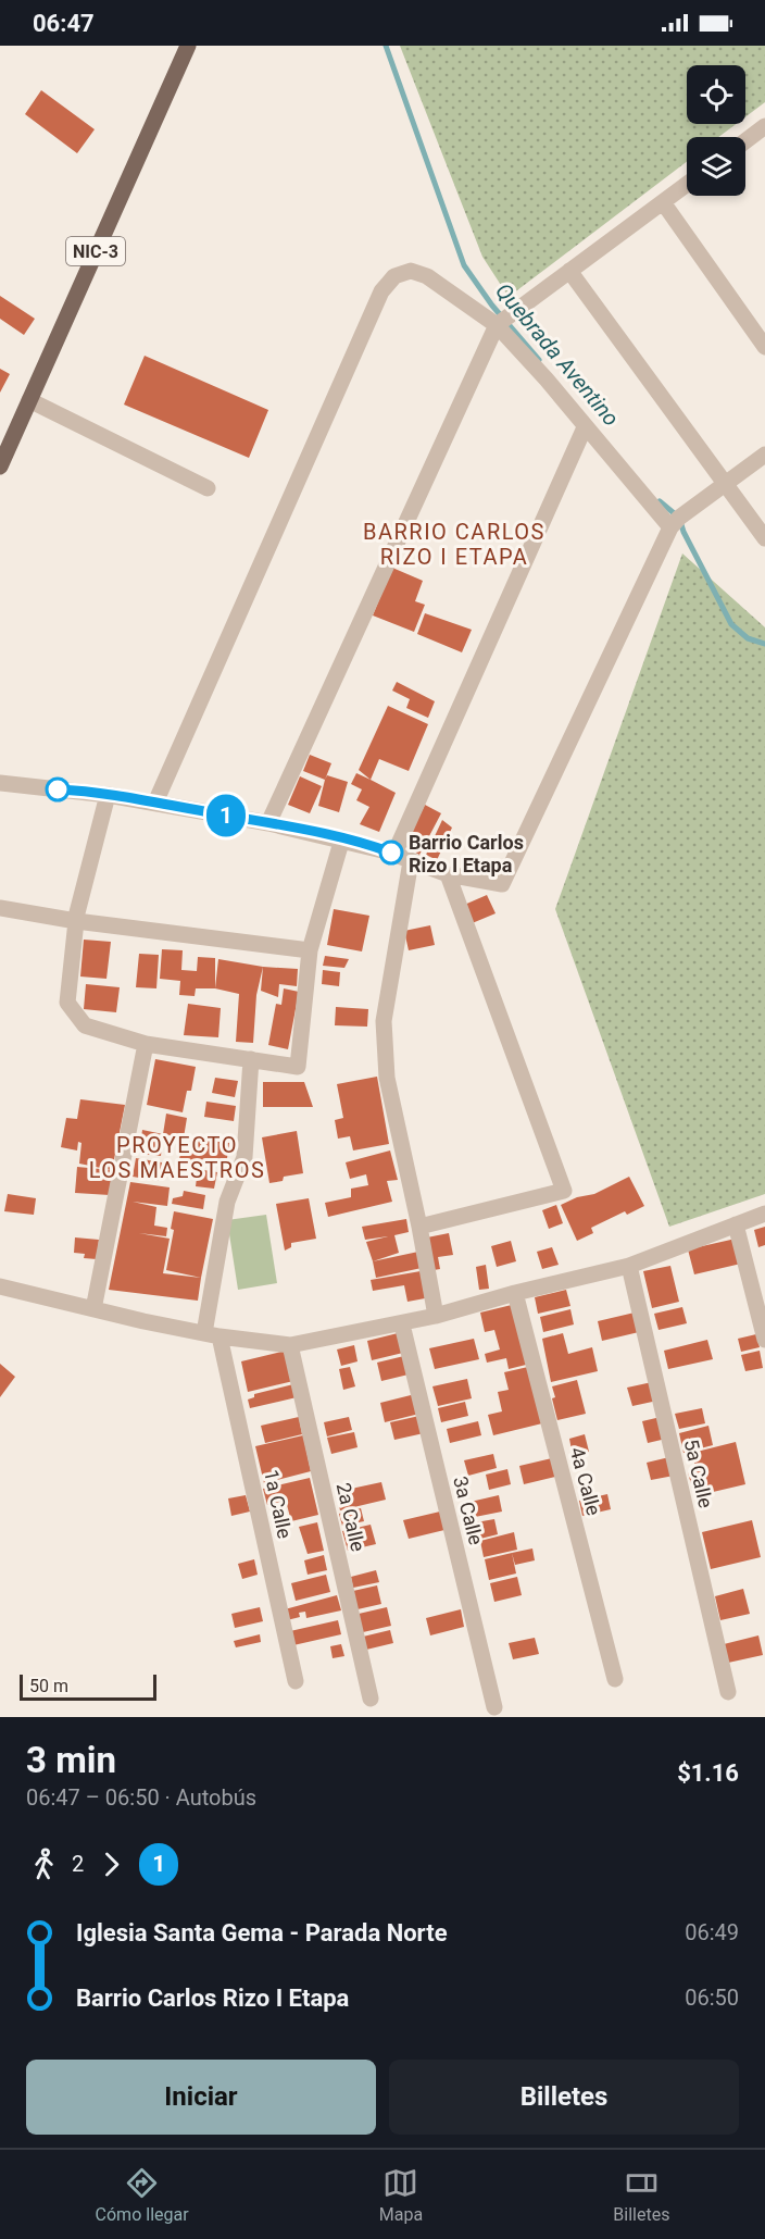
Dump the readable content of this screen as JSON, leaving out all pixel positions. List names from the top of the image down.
{
  "streets": {
    "main road": ["NIC-3"],
    "street": [
      "5a Calle",
      "4a Calle",
      "1a Calle",
      "3a Calle",
      "2a Calle"
    ]
  },
  "districts": ["BARRIO CARLOS RIZO I ETAPA", "PROYECTO LOS MAESTROS"],
  "water": ["Quebrada Aventino"],
  "places": ["Barrio Carlos Rizo I Etapa"],
  "lines": ["bus line 1"],
  "scale_bar": "50 m",
  "page": {
    "status": "06:47",
    "on_map": "1",
    "scale": "50 m",
    "heading": ["3 min", "06:47 – 06:50 · Autobús", "$1.16"],
    "legs": ["2", "1"],
    "list": [
      {
        "name": "Iglesia Santa Gema - Parada Norte",
        "value": "06:49"
      },
      {
        "name": "Barrio Carlos Rizo I Etapa",
        "value": "06:50"
      }
    ],
    "buttons": ["Iniciar", "Billetes"],
    "tabs": ["Cómo llegar", "Mapa", "Billetes"]
  }
}
